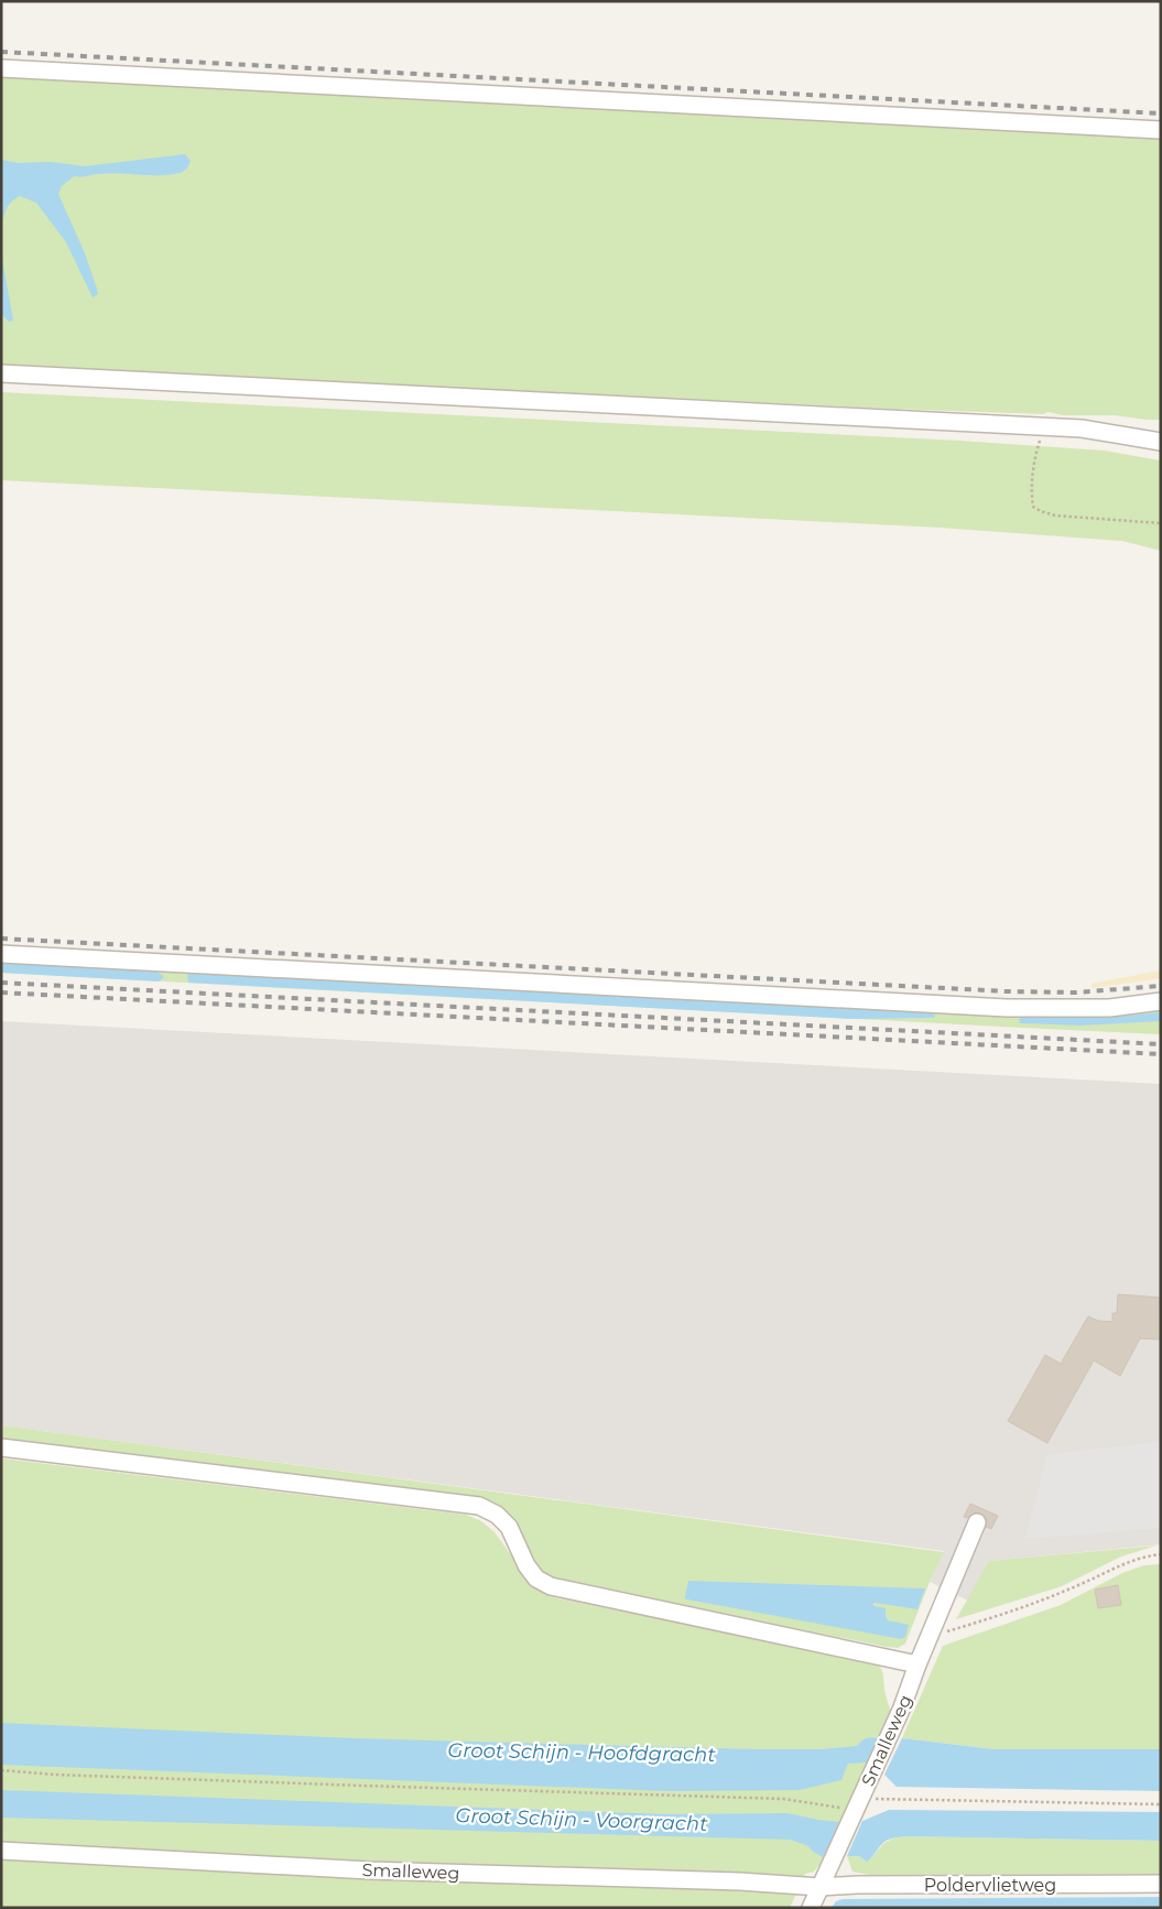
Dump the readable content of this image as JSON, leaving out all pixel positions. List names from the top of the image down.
{
  "streets": {
    "street": ["Smalleweg", "Poldervlietweg"]
  },
  "crossings": [
    ["Smalleweg", "Poldervlietweg"]
  ],
  "water": ["Groot Schijn - Hoofdgracht", "Groot Schijn - Voorgracht"]
}
